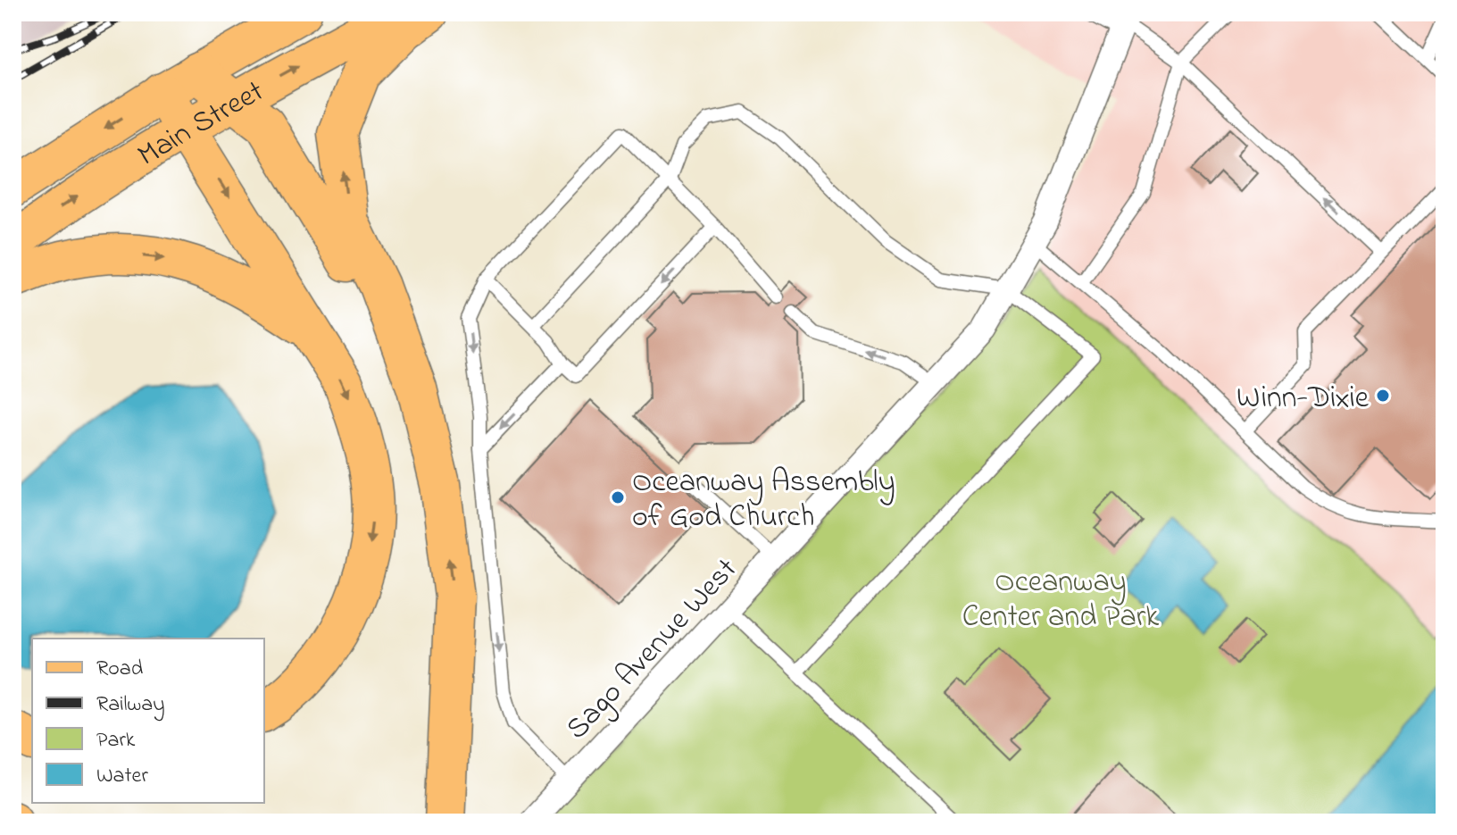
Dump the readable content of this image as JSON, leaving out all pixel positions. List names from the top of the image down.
{
  "streets": {
    "main road": ["Main Street"],
    "street": ["Sago Avenue West"]
  },
  "parks": ["Oceanway Center and Park"],
  "places": ["Winn-Dixie", "Oceanway Assembly of God Church"],
  "legend": [
    "Road",
    "Railway",
    "Park",
    "Water"
  ]
}
